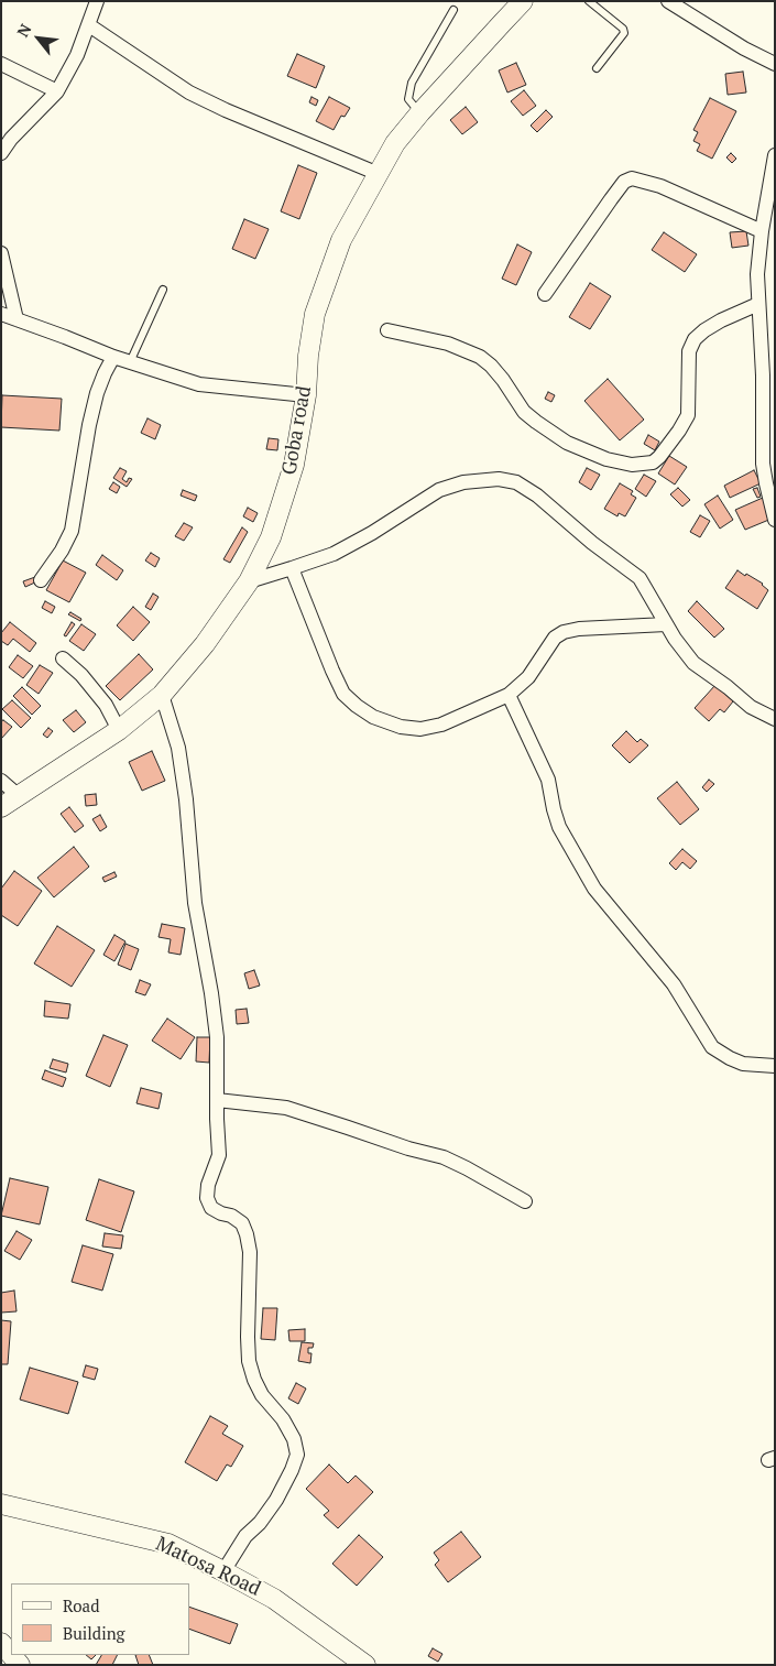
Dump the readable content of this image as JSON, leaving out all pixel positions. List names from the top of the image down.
{
  "streets": {
    "street": ["Goba road", "Matosa Road"]
  },
  "legend": ["Road", "Building"],
  "north": "top left"
}
